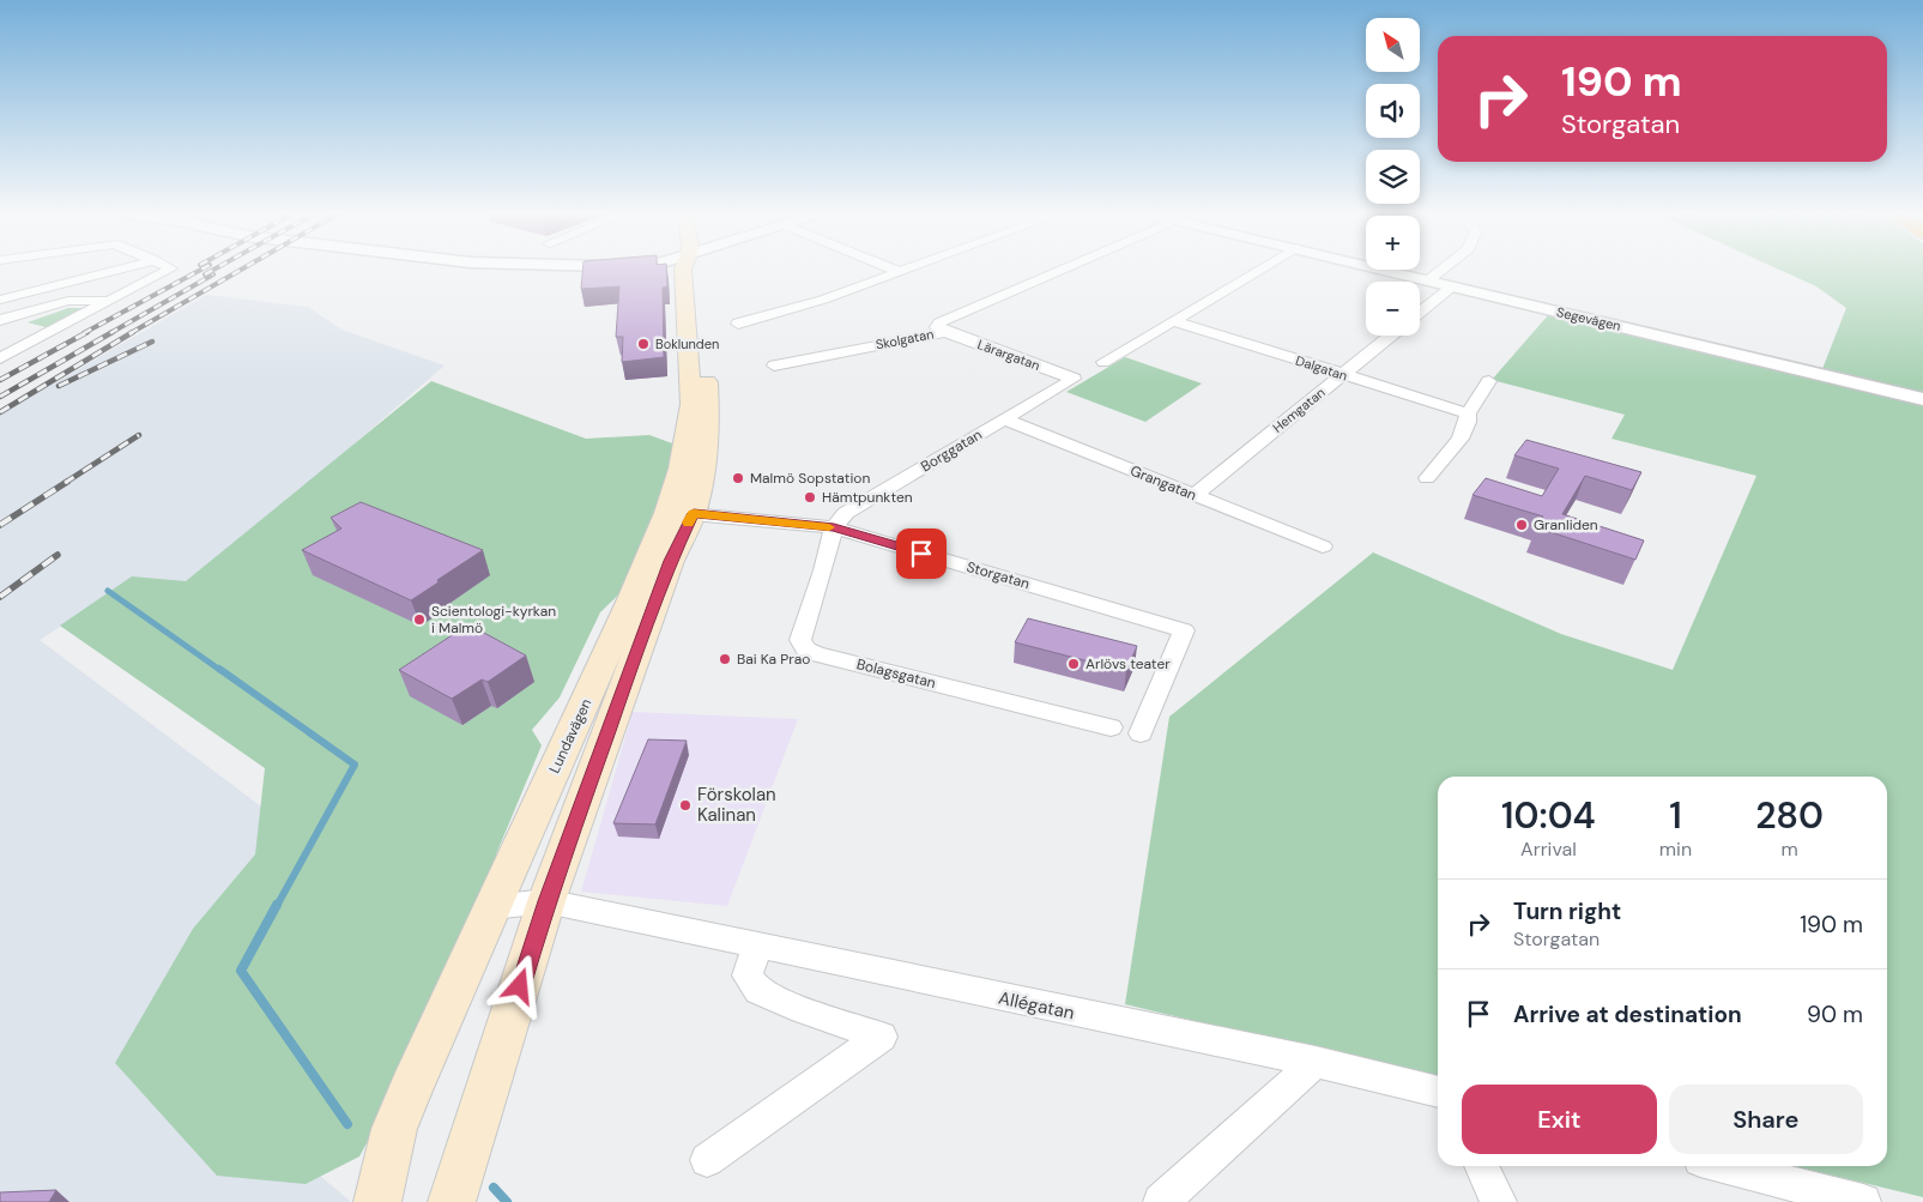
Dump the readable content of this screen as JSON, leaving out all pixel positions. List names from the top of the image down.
{
  "streets": {
    "main road": ["Lundavägen"],
    "street": [
      "Segevägen",
      "Skolgatan",
      "Lärargatan",
      "Dalgatan",
      "Hemgatan",
      "Borggatan",
      "Grangatan",
      "Storgatan",
      "Bolagsgatan",
      "Allégatan"
    ]
  },
  "crossings": [
    ["Skolgatan", "Lärargatan"],
    ["Lärargatan", "Borggatan"],
    ["Dalgatan", "Hemgatan"],
    ["Hemgatan", "Grangatan"],
    ["Borggatan", "Grangatan"],
    ["Borggatan", "Storgatan"],
    ["Borggatan", "Bolagsgatan"],
    ["Storgatan", "Bolagsgatan"],
    ["Storgatan", "Lundavägen"],
    ["Lundavägen", "Allégatan"]
  ],
  "places": [
    "Boklunden",
    "Malmö Sopstation",
    "Hämtpunkten",
    "Granliden",
    "Scientologi-kyrkan i Malmö",
    "Bai Ka Prao",
    "Arlövs teater",
    "Förskolan Kalinan"
  ],
  "north": "top left",
  "page": {
    "map_buttons": ["+", "−"],
    "turn": ["190 m", "Storgatan"],
    "eta": [
      "10:04",
      "Arrival",
      "1",
      "min",
      "280",
      "m"
    ],
    "list": [
      {
        "name": "Turn right",
        "note": "Storgatan",
        "value": "190 m"
      },
      {
        "name": "Arrive at destination",
        "value": "90 m"
      }
    ],
    "buttons": ["Exit", "Share"]
  }
}
